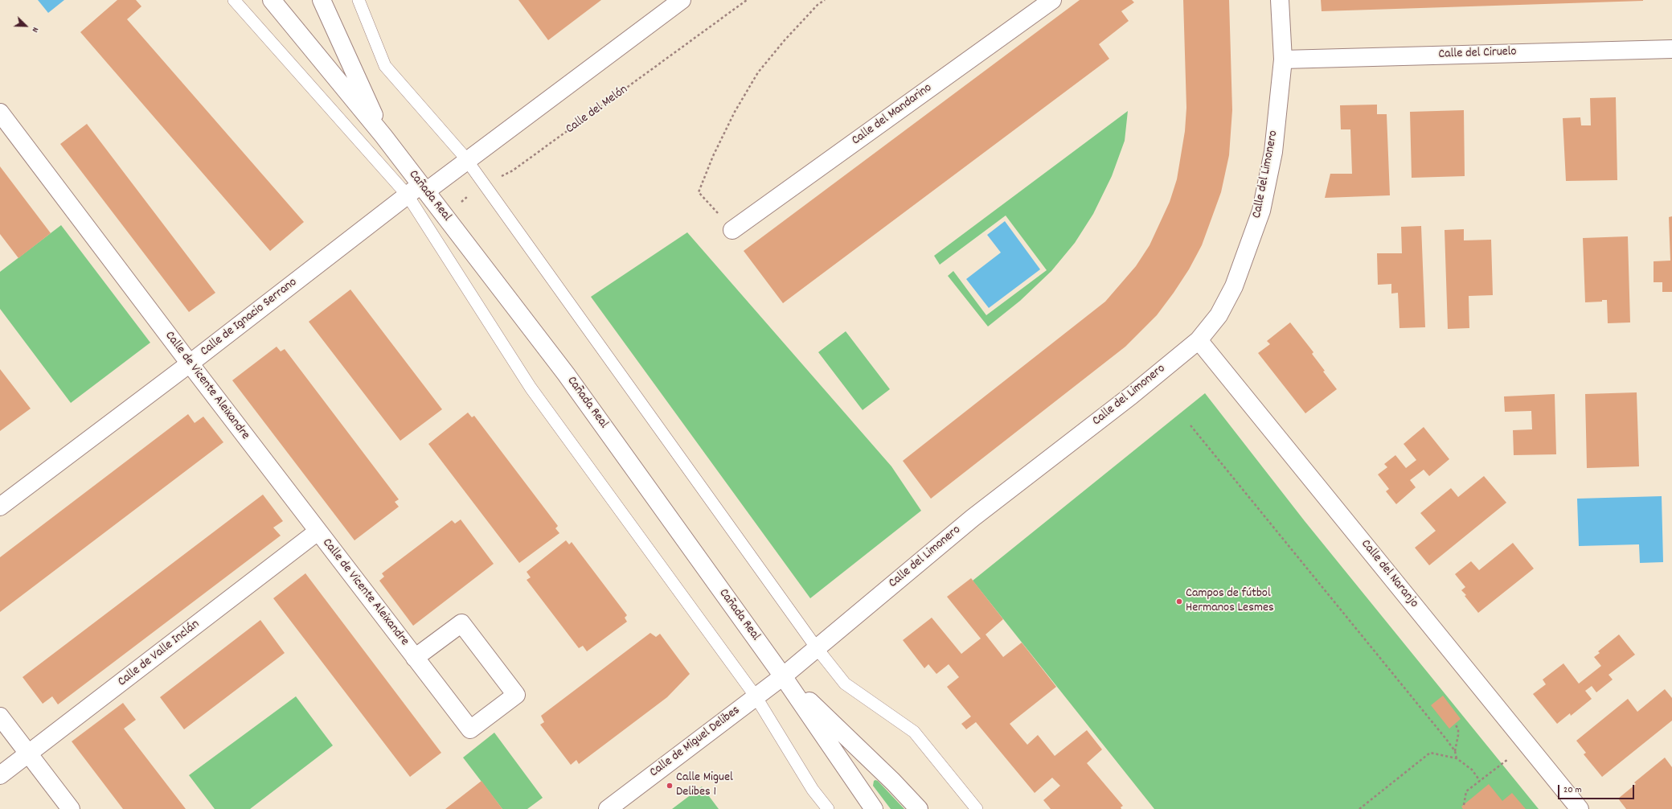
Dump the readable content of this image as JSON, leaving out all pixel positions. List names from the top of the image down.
{
  "streets": {
    "street": [
      "Calle del Ciruelo",
      "Calle del Mandarino",
      "Calle del Limonero",
      "Cañada Real",
      "Calle de Ignacio Serrano",
      "Calle de Vicente Aleixandre",
      "Calle del Naranjo",
      "Calle de Valle Inclán",
      "Calle de Miguel Delibes"
    ],
    "path": ["Calle del Melón"]
  },
  "crossings": [
    ["Calle del Ciruelo", "Calle del Limonero"],
    ["Calle del Melón", "Cañada Real"],
    ["Calle del Limonero", "Cañada Real"],
    ["Calle del Limonero", "Calle del Naranjo"],
    ["Calle del Limonero", "Calle de Miguel Delibes"],
    ["Cañada Real", "Calle de Ignacio Serrano"],
    ["Cañada Real", "Calle de Miguel Delibes"],
    ["Calle de Ignacio Serrano", "Calle de Vicente Aleixandre"],
    ["Calle de Vicente Aleixandre", "Calle de Valle Inclán"]
  ],
  "places": ["Campos de fútbol Hermanos Lesmes", "Calle Miguel Delibes 1"],
  "scale_bar": "20 m",
  "north": "bottom right"
}
